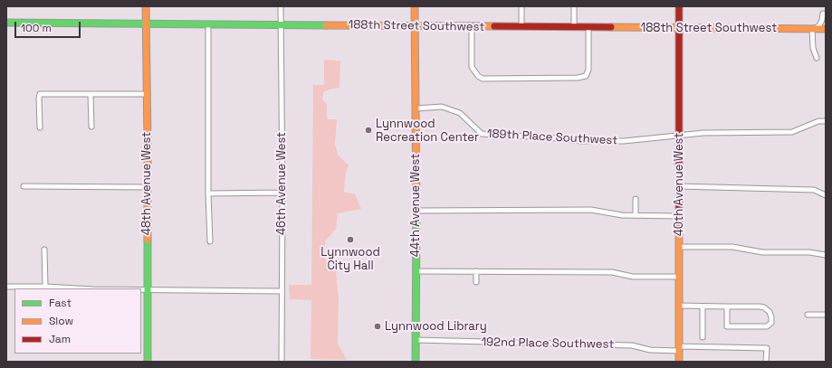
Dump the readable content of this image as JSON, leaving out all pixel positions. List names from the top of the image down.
{
  "streets": {
    "street": [
      "188th Street Southwest",
      "189th Place Southwest",
      "48th Avenue West",
      "46th Avenue West",
      "40th Avenue West",
      "44th Avenue West",
      "192nd Place Southwest"
    ]
  },
  "crossings": [
    ["188th Street Southwest", "48th Avenue West"],
    ["188th Street Southwest", "46th Avenue West"],
    ["188th Street Southwest", "40th Avenue West"],
    ["188th Street Southwest", "44th Avenue West"],
    ["189th Place Southwest", "40th Avenue West"],
    ["189th Place Southwest", "44th Avenue West"],
    ["40th Avenue West", "192nd Place Southwest"],
    ["44th Avenue West", "192nd Place Southwest"]
  ],
  "places": ["Lynnwood Recreation Center", "Lynnwood City Hall", "Lynnwood Library"],
  "legend": ["Fast", "Slow", "Jam"],
  "scale_bar": "100 m"
}
